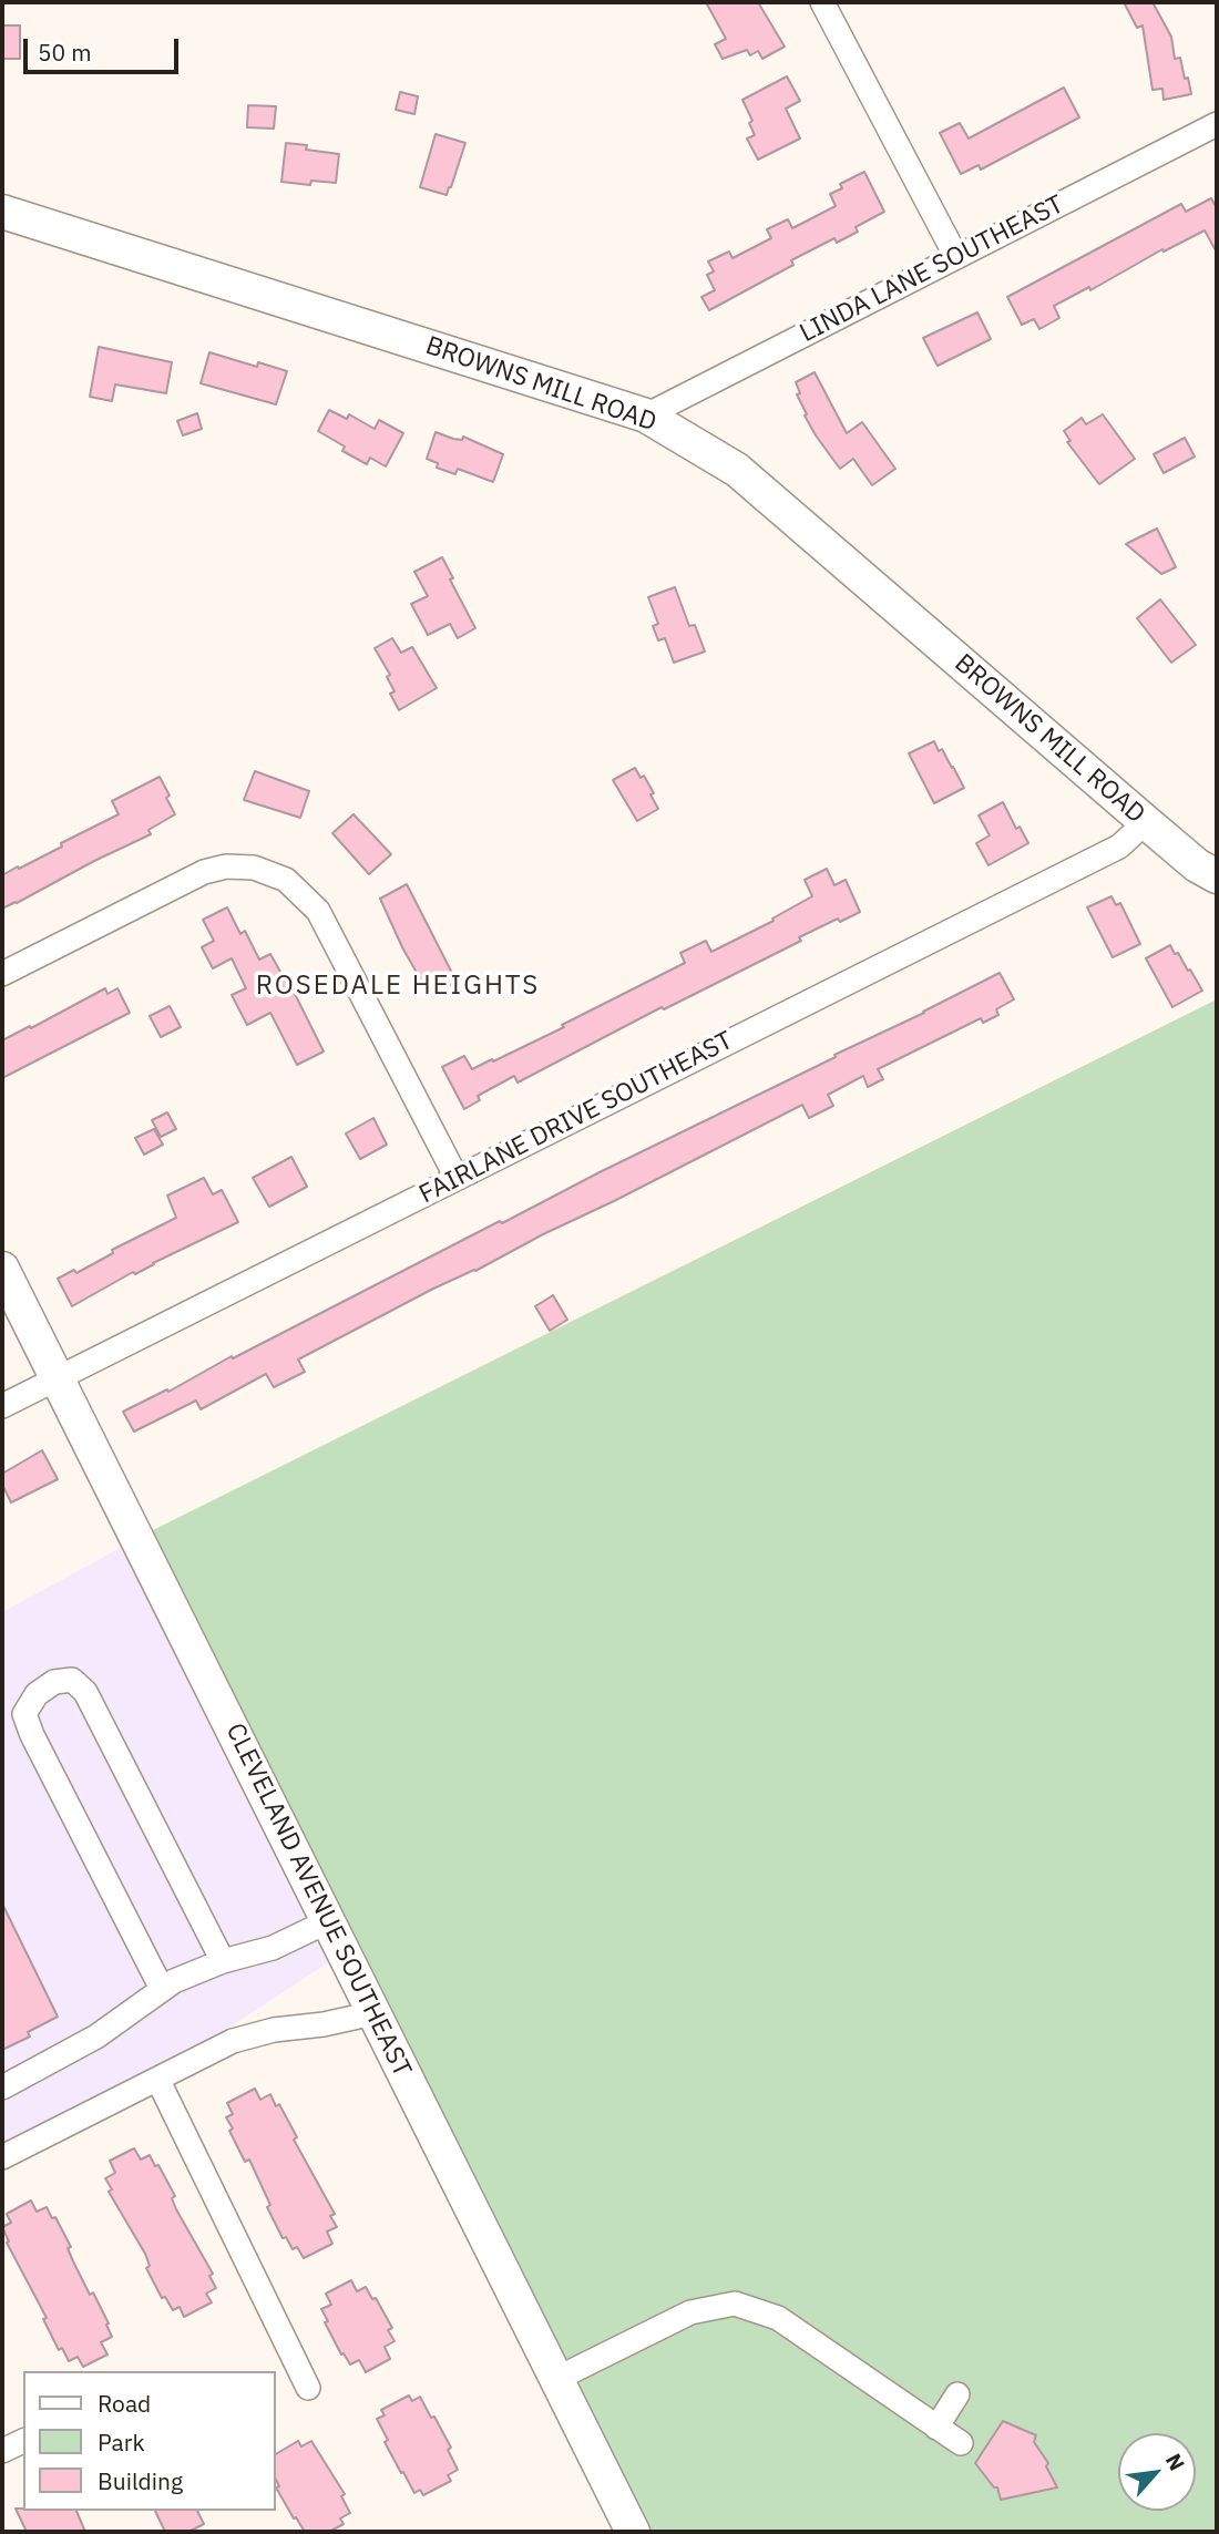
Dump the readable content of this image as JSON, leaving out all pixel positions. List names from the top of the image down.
{
  "streets": {
    "main road": ["BROWNS MILL ROAD", "CLEVELAND AVENUE SOUTHEAST"],
    "street": ["LINDA LANE SOUTHEAST", "FAIRLANE DRIVE SOUTHEAST"]
  },
  "crossings": [
    ["LINDA LANE SOUTHEAST", "BROWNS MILL ROAD"],
    ["BROWNS MILL ROAD", "FAIRLANE DRIVE SOUTHEAST"],
    ["FAIRLANE DRIVE SOUTHEAST", "CLEVELAND AVENUE SOUTHEAST"]
  ],
  "districts": ["ROSEDALE HEIGHTS"],
  "legend": ["Road", "Park", "Building"],
  "scale_bar": "50 m",
  "north": "top right"
}
